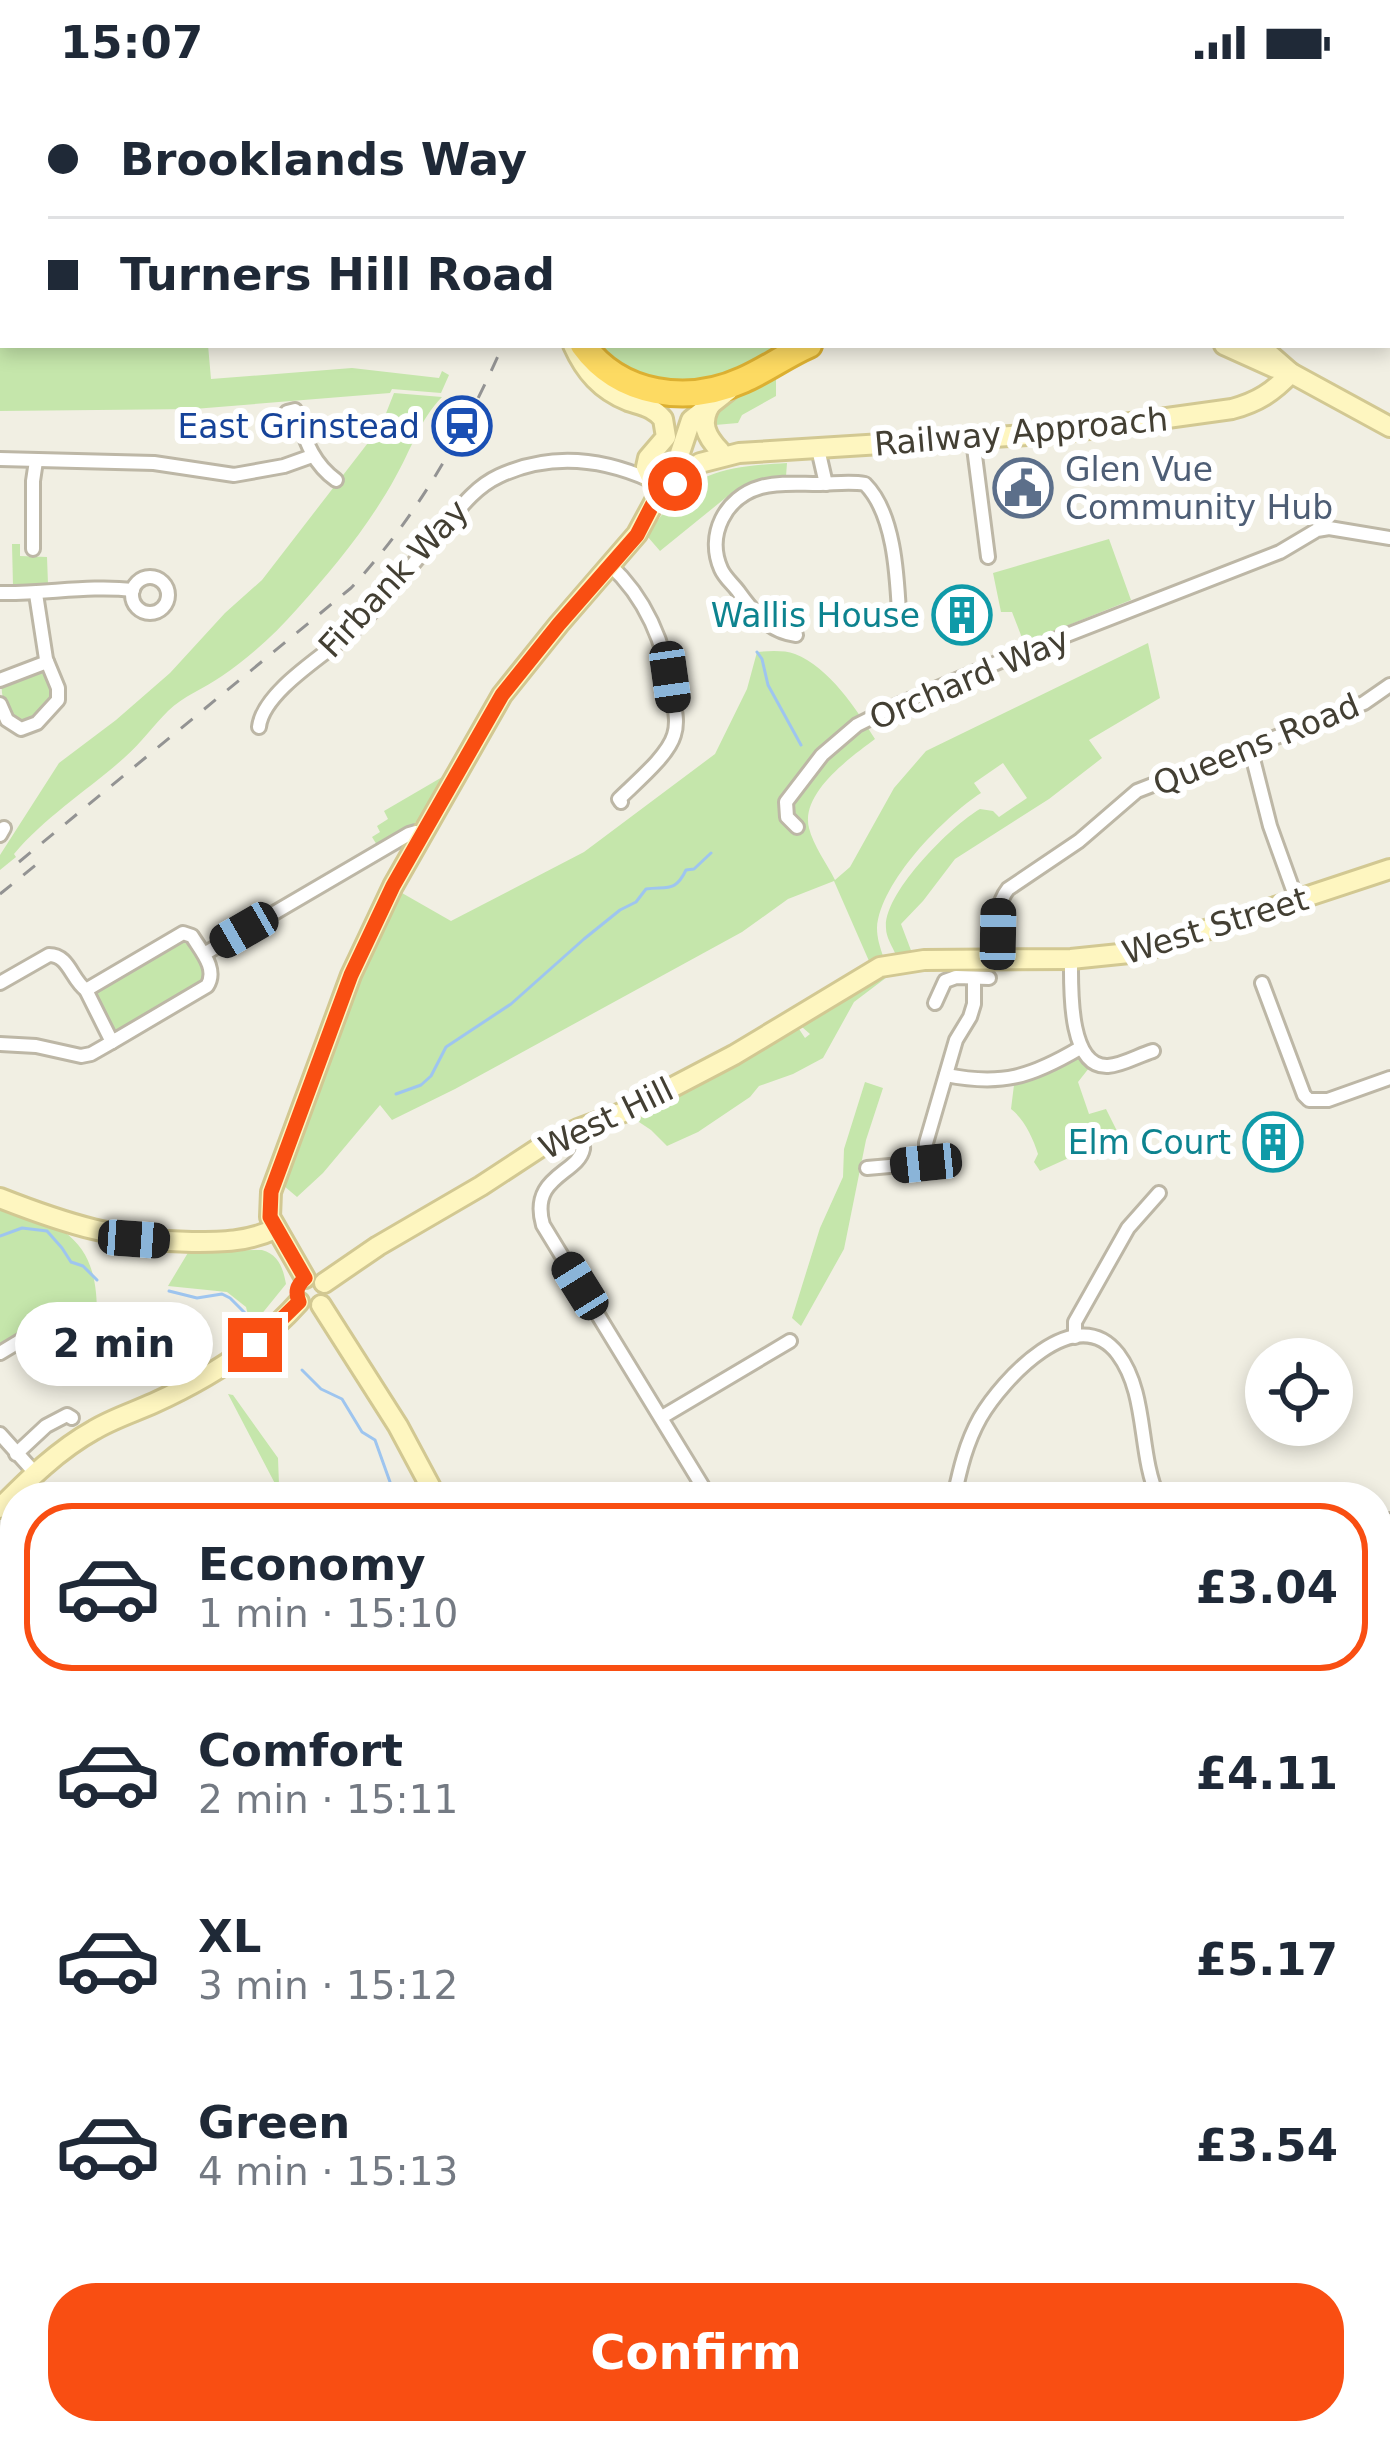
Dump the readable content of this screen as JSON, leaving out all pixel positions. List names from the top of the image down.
{
  "streets": {
    "street": [
      "Railway Approach",
      "Firbank Way",
      "Orchard Way",
      "Queens Road",
      "West Street",
      "West Hill"
    ]
  },
  "crossings": [
    ["Railway Approach", "Firbank Way"],
    ["Queens Road", "West Street"],
    ["West Street", "West Hill"]
  ],
  "places": {
    "station": ["East Grinstead"],
    "public building": ["Glen Vue Community Hub"],
    "building": ["Wallis House", "Elm Court"]
  },
  "page": {
    "status": "15:07",
    "banner": ["Brooklands Way", "Turners Hill Road"],
    "bubble": "2 min",
    "list": [
      {
        "name": "Economy",
        "note": "1 min · 15:10",
        "value": "£3.04"
      },
      {
        "name": "Comfort",
        "note": "2 min · 15:11",
        "value": "£4.11"
      },
      {
        "name": "XL",
        "note": "3 min · 15:12",
        "value": "£5.17"
      },
      {
        "name": "Green",
        "note": "4 min · 15:13",
        "value": "£3.54"
      }
    ],
    "buttons": "Confirm"
  }
}
